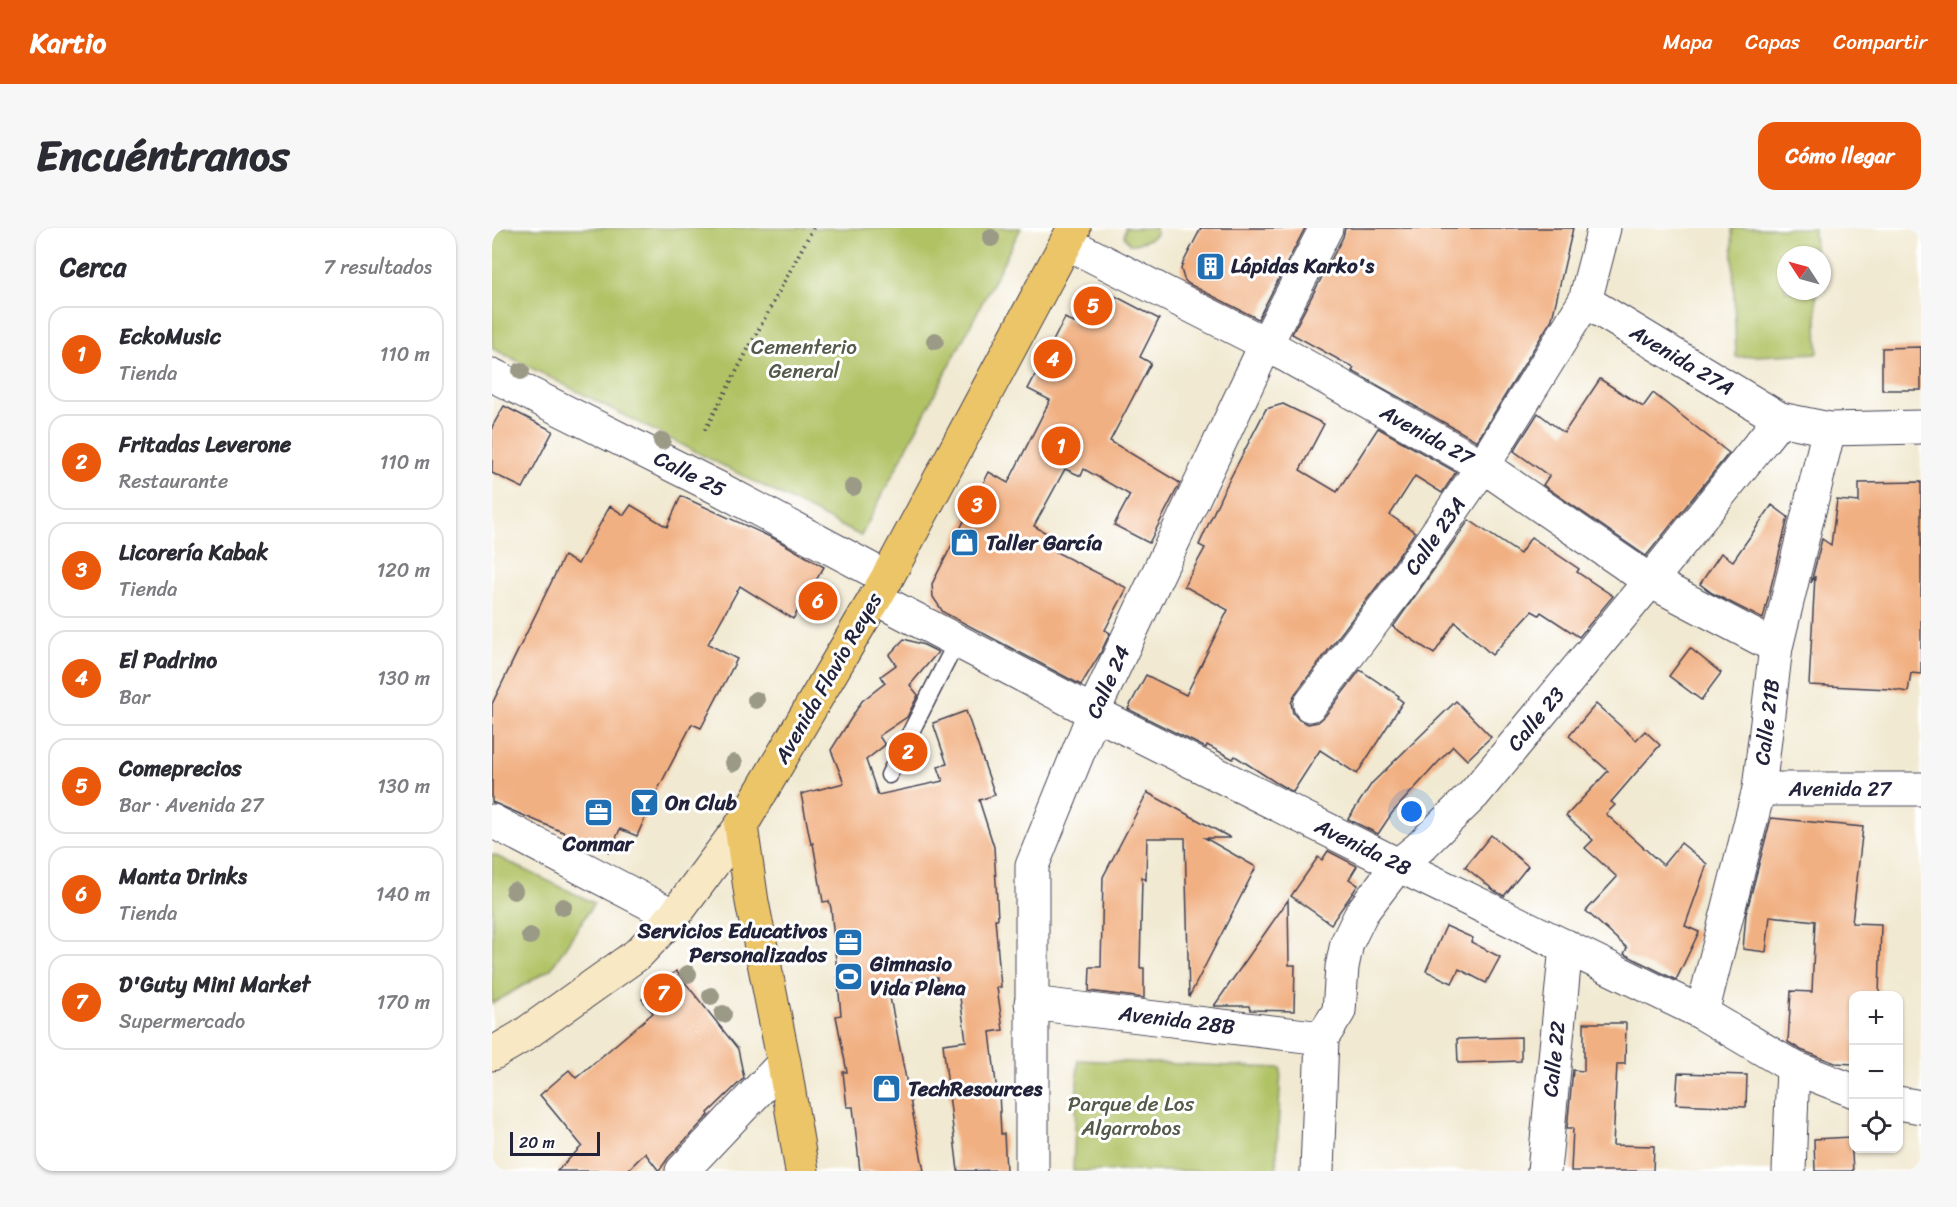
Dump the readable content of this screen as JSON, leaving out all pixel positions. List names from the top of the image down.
{
  "streets": {
    "main road": ["Avenida Flavio Reyes"],
    "street": [
      "Avenida 27A",
      "Avenida 27",
      "Calle 25",
      "Calle 23A",
      "Calle 24",
      "Calle 23",
      "Calle 21B",
      "Avenida 28",
      "Avenida 28B",
      "Calle 22"
    ]
  },
  "crossings": [
    ["Avenida 27A", "Calle 23A"],
    ["Avenida 27A", "Calle 23"],
    ["Avenida 27", "Calle 23A"],
    ["Avenida 27", "Avenida Flavio Reyes"],
    ["Avenida 27", "Calle 24"],
    ["Avenida 27", "Calle 23"],
    ["Avenida 27", "Calle 21B"],
    ["Calle 25", "Avenida Flavio Reyes"],
    ["Calle 25", "Avenida 28"],
    ["Avenida Flavio Reyes", "Avenida 28"],
    ["Calle 24", "Avenida 28"],
    ["Calle 24", "Avenida 28B"],
    ["Calle 23", "Avenida 28"],
    ["Calle 23", "Avenida 28B"],
    ["Calle 21B", "Avenida 28"],
    ["Avenida 28", "Calle 22"]
  ],
  "parks": ["Cementerio General", "Parque de Los Algarrobos"],
  "places": {
    "building": ["Lápidas Karko's"],
    "shop": ["Taller García", "TechResources"],
    "bar": ["On Club"],
    "office": ["Conmar", "Servicios Educativos Personalizados"],
    "sports": ["Gimnasio Vida Plena"]
  },
  "scale_bar": "20 m",
  "north": "top left",
  "page": {
    "header": "Kartio",
    "nav": ["Mapa", "Capas", "Compartir"],
    "title": "Encuéntranos",
    "buttons": "Cómo llegar",
    "heading": ["Cerca", "7 resultados"],
    "pins": [
      "5",
      "4",
      "1",
      "3",
      "6",
      "2",
      "7"
    ],
    "list": [
      {
        "mark": "1",
        "name": "EckoMusic",
        "note": "Tienda",
        "value": "110 m"
      },
      {
        "mark": "2",
        "name": "Fritadas Leverone",
        "note": "Restaurante",
        "value": "110 m"
      },
      {
        "mark": "3",
        "name": "Licorería Kabak",
        "note": "Tienda",
        "value": "120 m"
      },
      {
        "mark": "4",
        "name": "El Padrino",
        "note": "Bar",
        "value": "130 m"
      },
      {
        "mark": "5",
        "name": "Comeprecios",
        "note": "Bar · Avenida 27",
        "value": "130 m"
      },
      {
        "mark": "6",
        "name": "Manta Drinks",
        "note": "Tienda",
        "value": "140 m"
      },
      {
        "mark": "7",
        "name": "D'Guty Mini Market",
        "note": "Supermercado",
        "value": "170 m"
      }
    ],
    "map_buttons": ["+", "−"],
    "scale": "20 m"
  }
}
